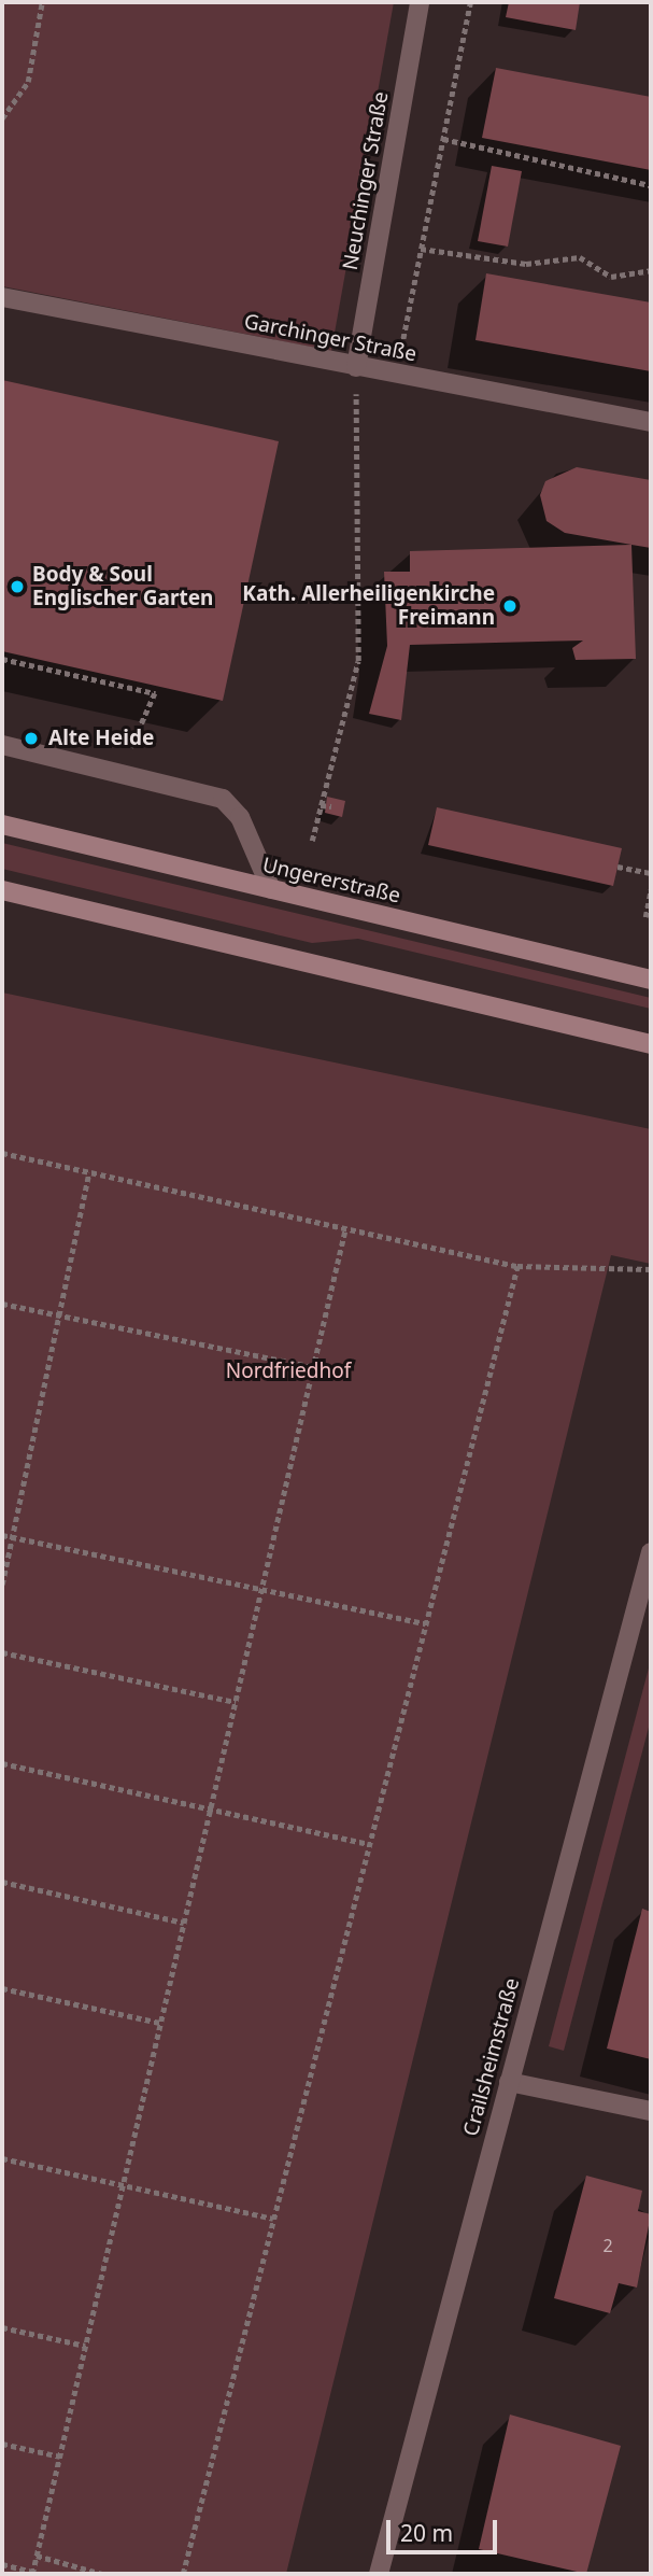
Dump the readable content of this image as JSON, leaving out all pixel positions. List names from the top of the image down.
{
  "streets": {
    "main road": ["Ungererstraße"],
    "street": ["Neuchinger Straße", "Garchinger Straße", "Crailsheimstraße"]
  },
  "crossings": [
    ["Neuchinger Straße", "Garchinger Straße"]
  ],
  "parks": ["Nordfriedhof"],
  "places": ["Body & Soul Englischer Garten", "Kath. Allerheiligenkirche Freimann", "Alte Heide"],
  "house_numbers": ["2"],
  "scale_bar": "20 m"
}
